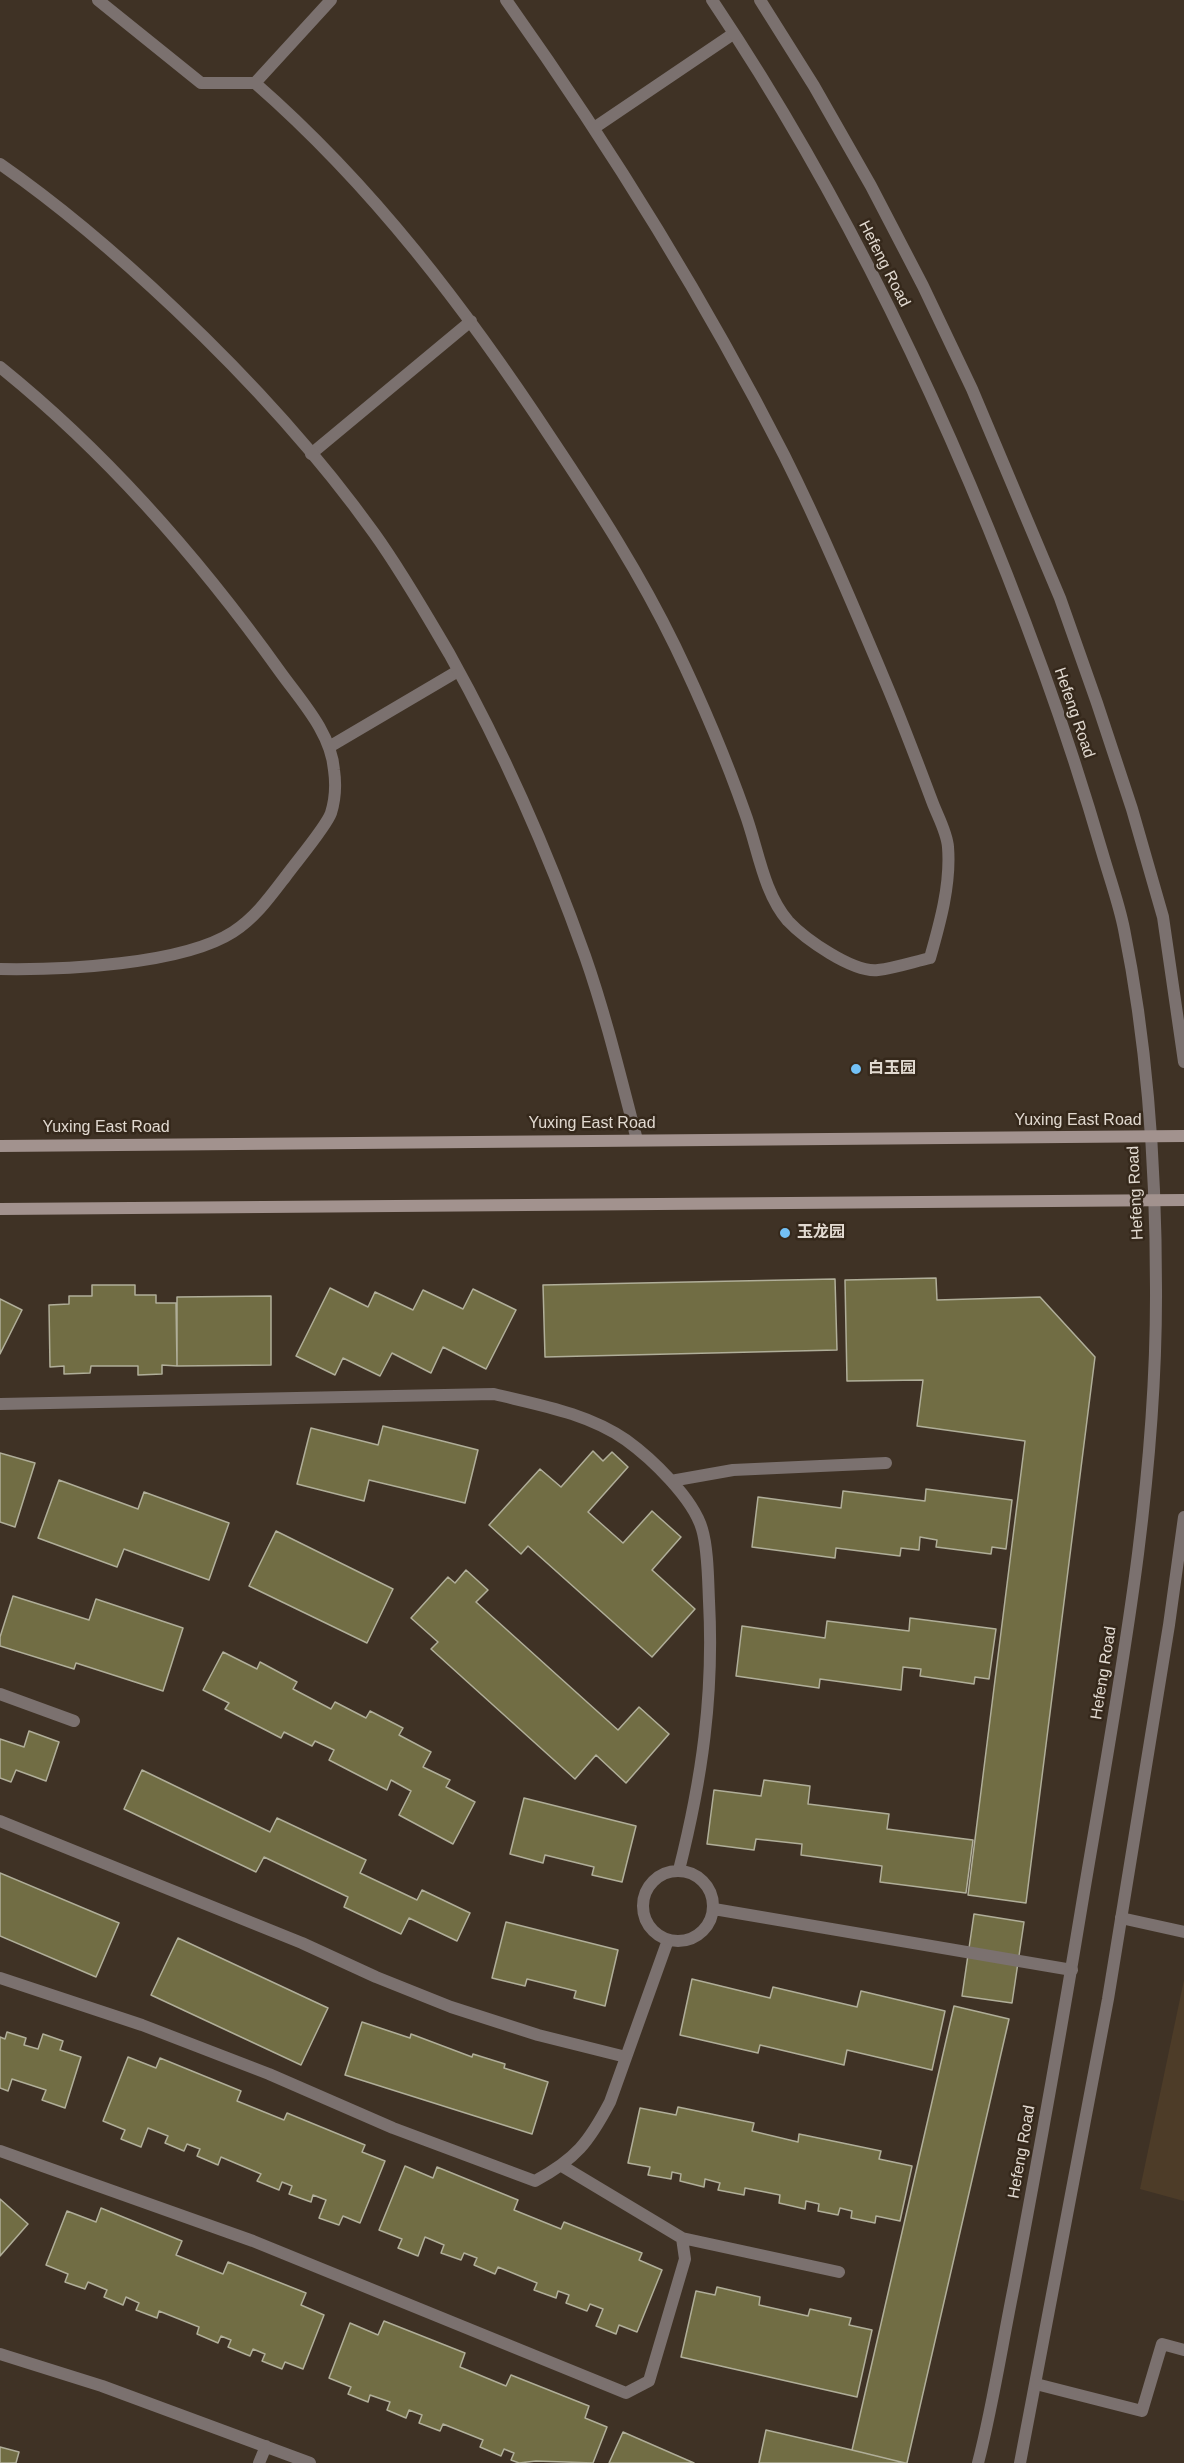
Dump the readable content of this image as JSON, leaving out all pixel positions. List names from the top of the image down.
{
  "streets": {
    "main road": ["Yuxing East Road"],
    "street": ["Hefeng Road"]
  },
  "crossings": [
    ["Hefeng Road", "Yuxing East Road"]
  ],
  "places": ["白玉园", "玉龙园"]
}
